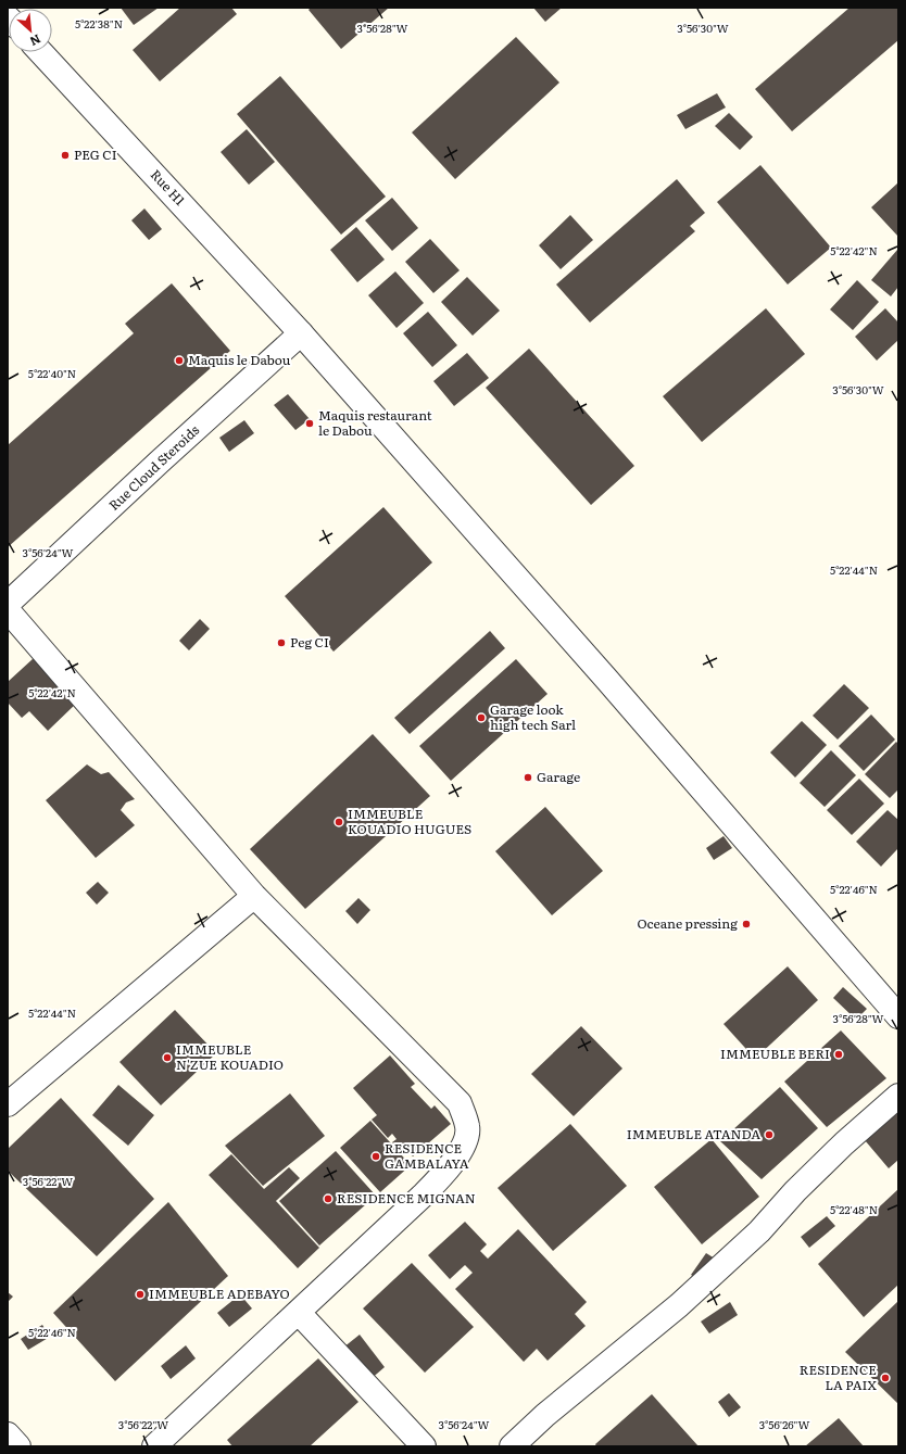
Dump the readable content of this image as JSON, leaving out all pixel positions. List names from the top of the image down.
{
  "streets": {
    "street": ["Rue H1", "Rue Cloud Steroids"]
  },
  "crossings": [
    ["Rue H1", "Rue Cloud Steroids"]
  ],
  "places": [
    "PEG CI",
    "Maquis le Dabou",
    "Maquis restaurant le Dabou",
    "Peg CI",
    "Garage look high tech Sarl",
    "Garage",
    "IMMEUBLE KOUADIO HUGUES",
    "Oceane pressing",
    "IMMEUBLE BERI",
    "IMMEUBLE N'ZUE KOUADIO",
    "IMMEUBLE ATANDA",
    "RESIDENCE GAMBALAYA",
    "RESIDENCE MIGNAN",
    "IMMEUBLE ADEBAYO",
    "RESIDENCE LA PAIX"
  ],
  "north": "bottom right",
  "coordinates": [
    "5°22'38\"N",
    "3°56'28\"W",
    "3°56'30\"W",
    "5°22'42\"N",
    "5°22'40\"N",
    "3°56'24\"W",
    "5°22'44\"N",
    "5°22'46\"N",
    "3°56'22\"W",
    "5°22'48\"N",
    "3°56'26\"W"
  ]
}
